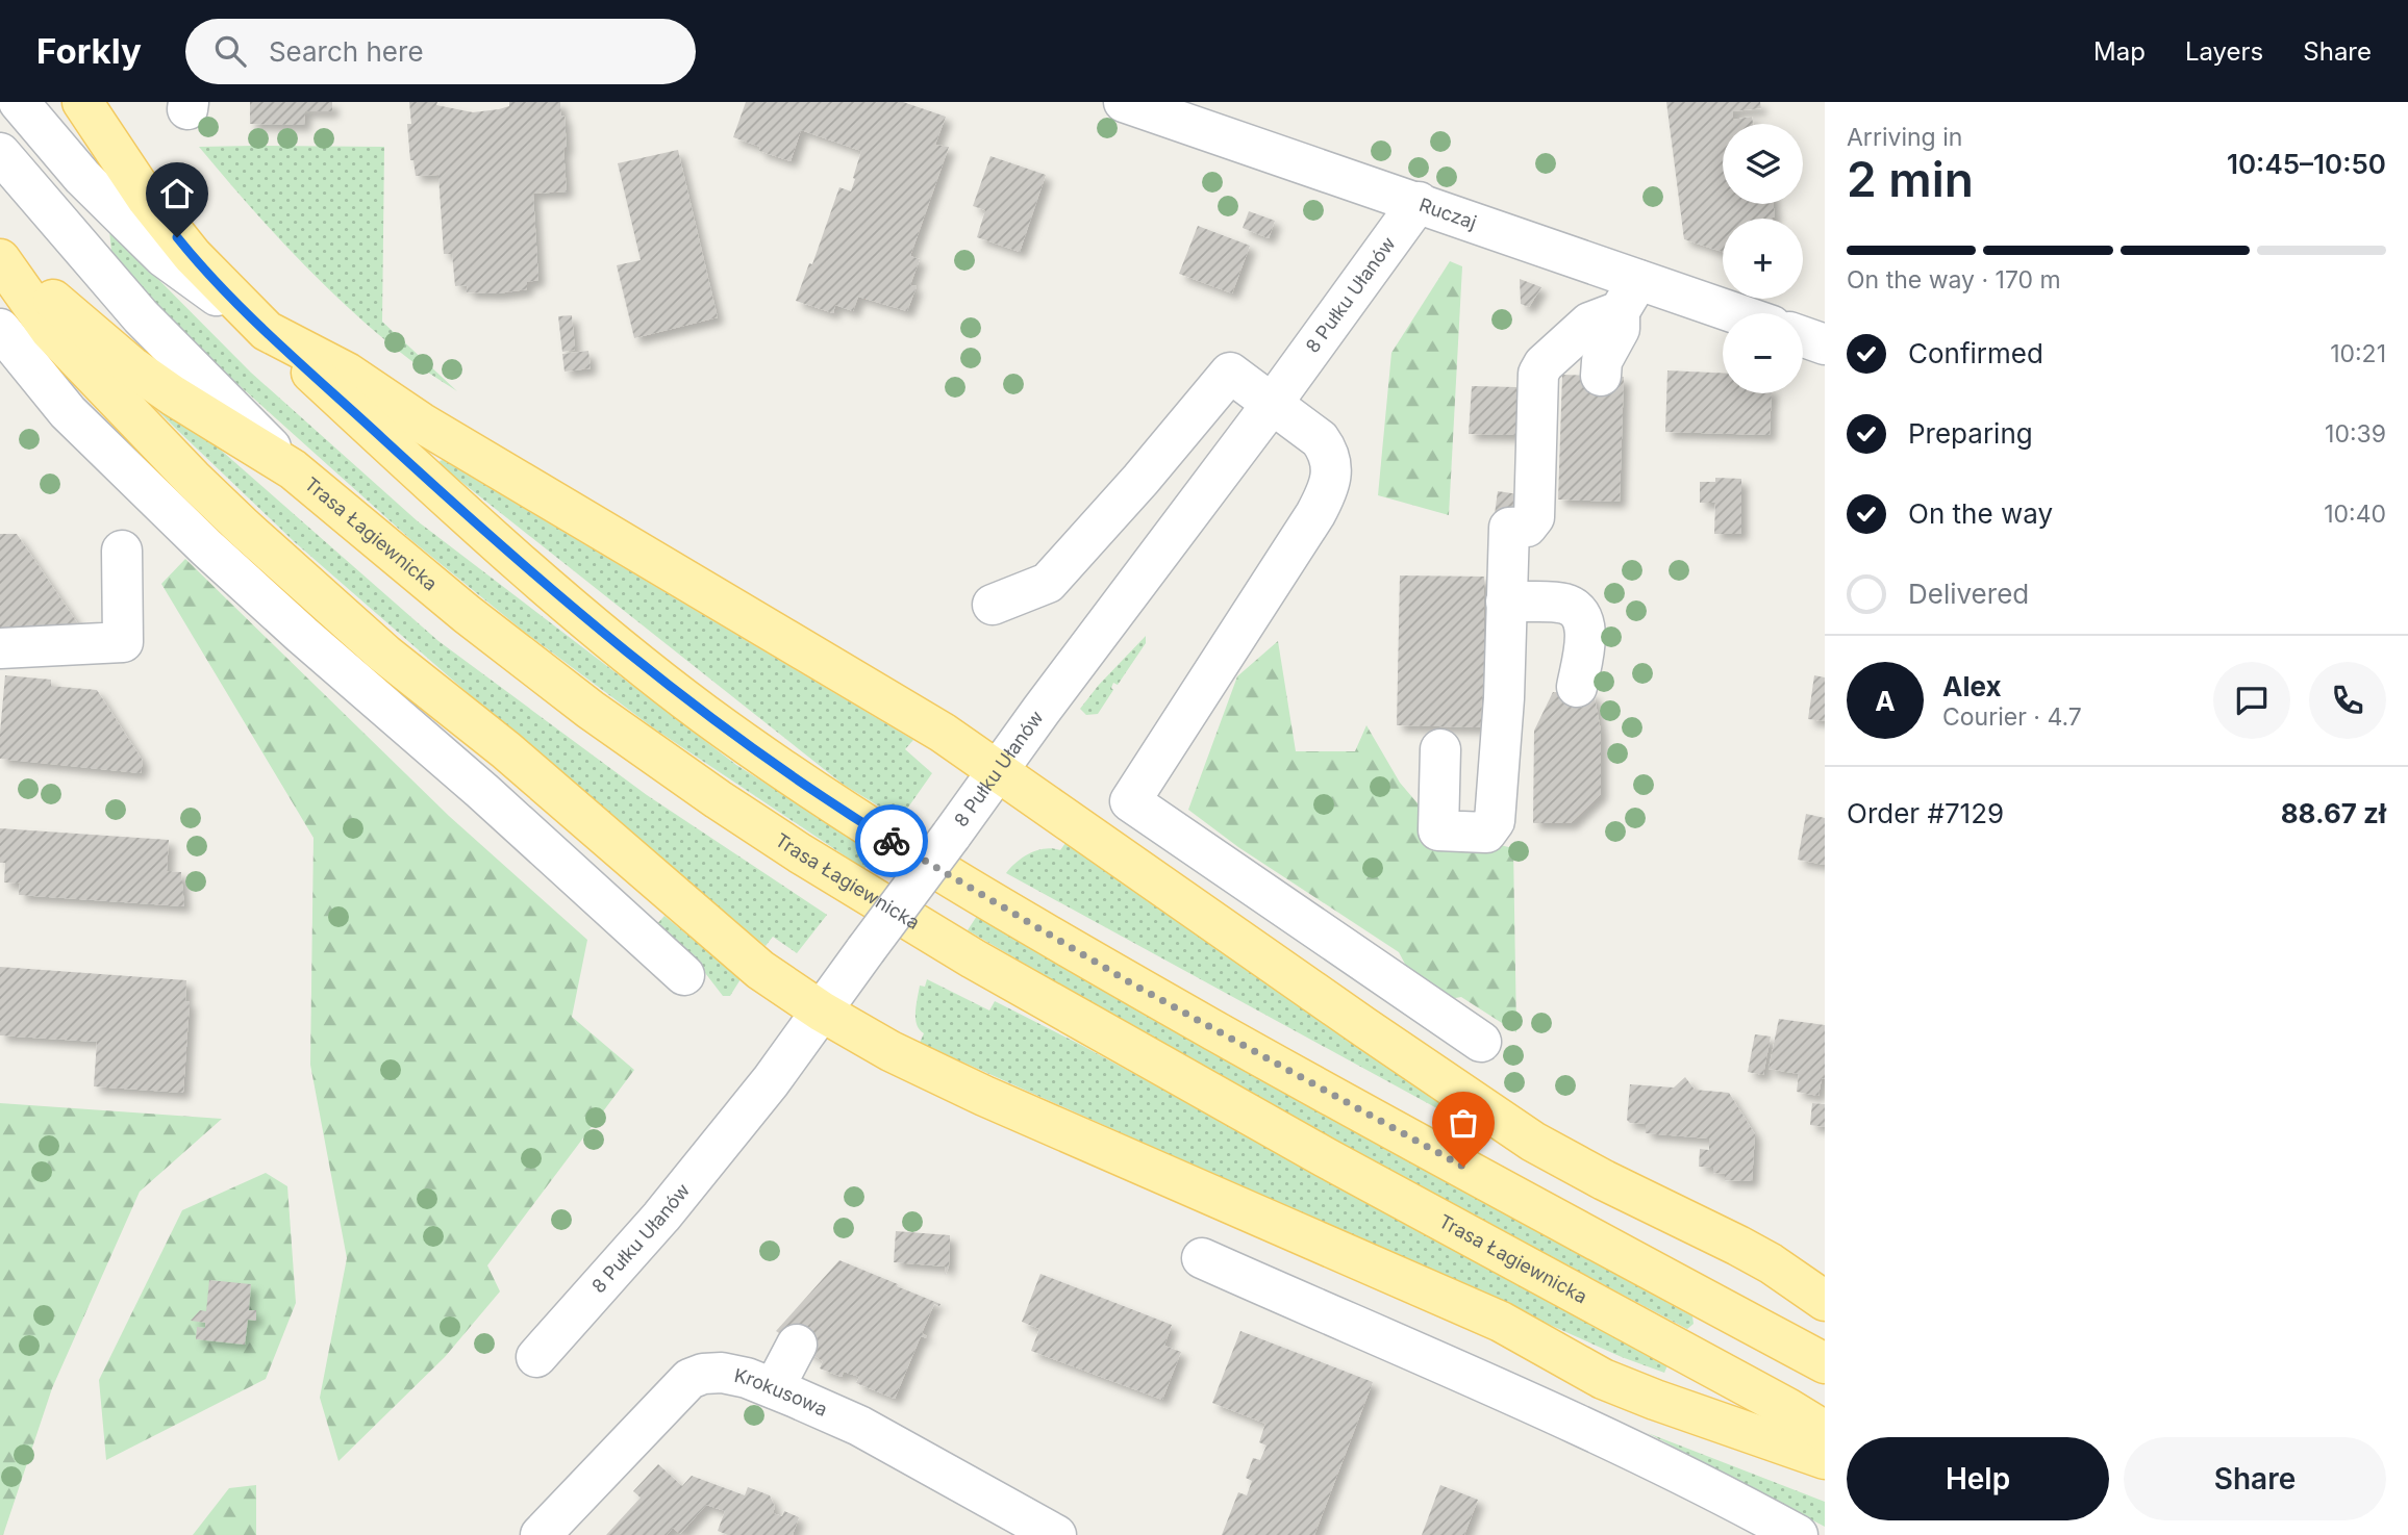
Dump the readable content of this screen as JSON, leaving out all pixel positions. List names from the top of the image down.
{
  "streets": {
    "main road": ["Trasa Łagiewnicka"],
    "street": ["Ruczaj", "8 Pułku Ułanów", "Krokusowa"]
  },
  "crossings": [
    ["Ruczaj", "8 Pułku Ułanów"]
  ],
  "page": {
    "header": "Forkly",
    "search": "Search here",
    "nav": ["Map", "Layers", "Share"],
    "heading": ["2 min", "Arriving in", "10:45–10:50"],
    "panel": [
      "Alex",
      "Courier · 4.7",
      "Order #7129",
      "88.67 zł"
    ],
    "map_buttons": ["+", "−"],
    "bar": "On the way · 170 m",
    "list": [
      ["Confirmed", "10:21"],
      ["Preparing", "10:39"],
      ["On the way", "10:40"],
      "Delivered"
    ],
    "round": "A",
    "buttons": ["Help", "Share"]
  }
}
